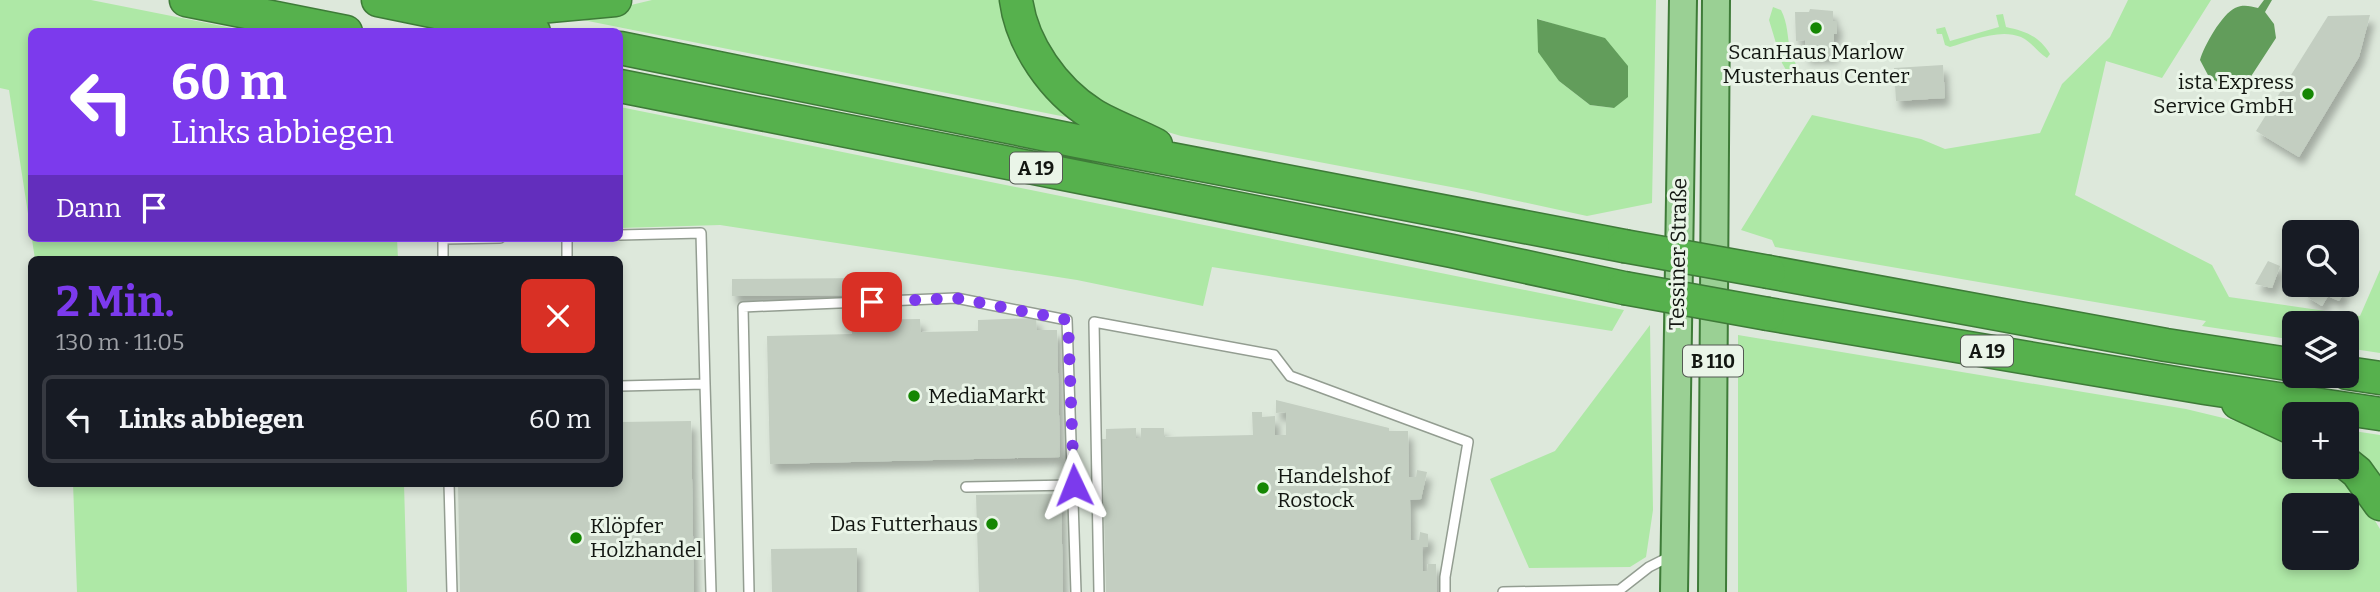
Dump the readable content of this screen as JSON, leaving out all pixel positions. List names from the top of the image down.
{
  "streets": {
    "highway": ["A 19"],
    "main road": ["Tessiner Straße", "B 110"]
  },
  "places": [
    "ScanHaus Marlow Musterhaus Center",
    "ista Express Service GmbH",
    "MediaMarkt",
    "Handelshof Rostock",
    "Das Futterhaus",
    "Klöpfer Holzhandel"
  ],
  "page": {
    "turn": ["60 m", "Links abbiegen"],
    "then": "Dann",
    "map_buttons": ["+", "−"],
    "heading": ["2 Min.", "130 m · 11:05"],
    "list": [
      {
        "name": "Links abbiegen",
        "value": "60 m"
      }
    ]
  }
}
